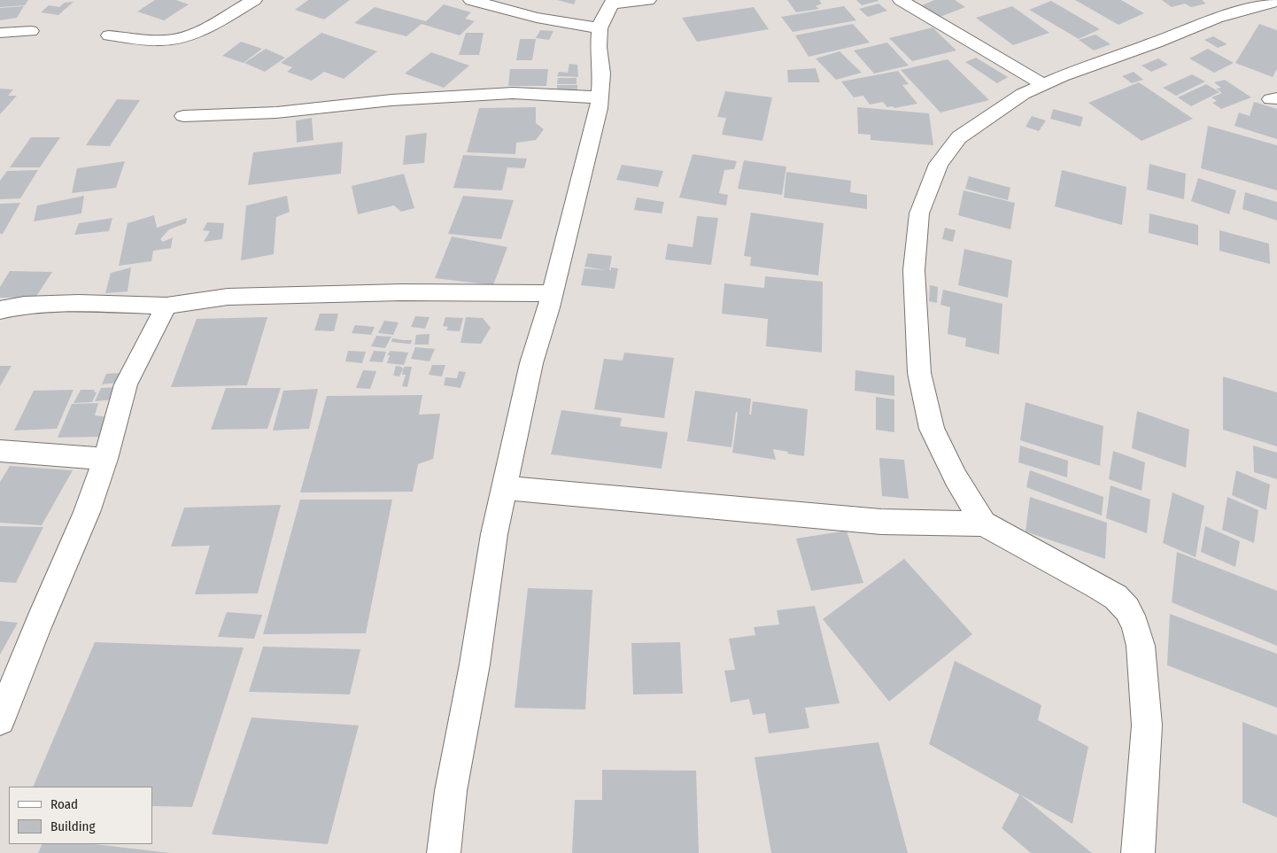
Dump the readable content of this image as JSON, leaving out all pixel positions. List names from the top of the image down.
{
  "legend": ["Road", "Building"]
}
